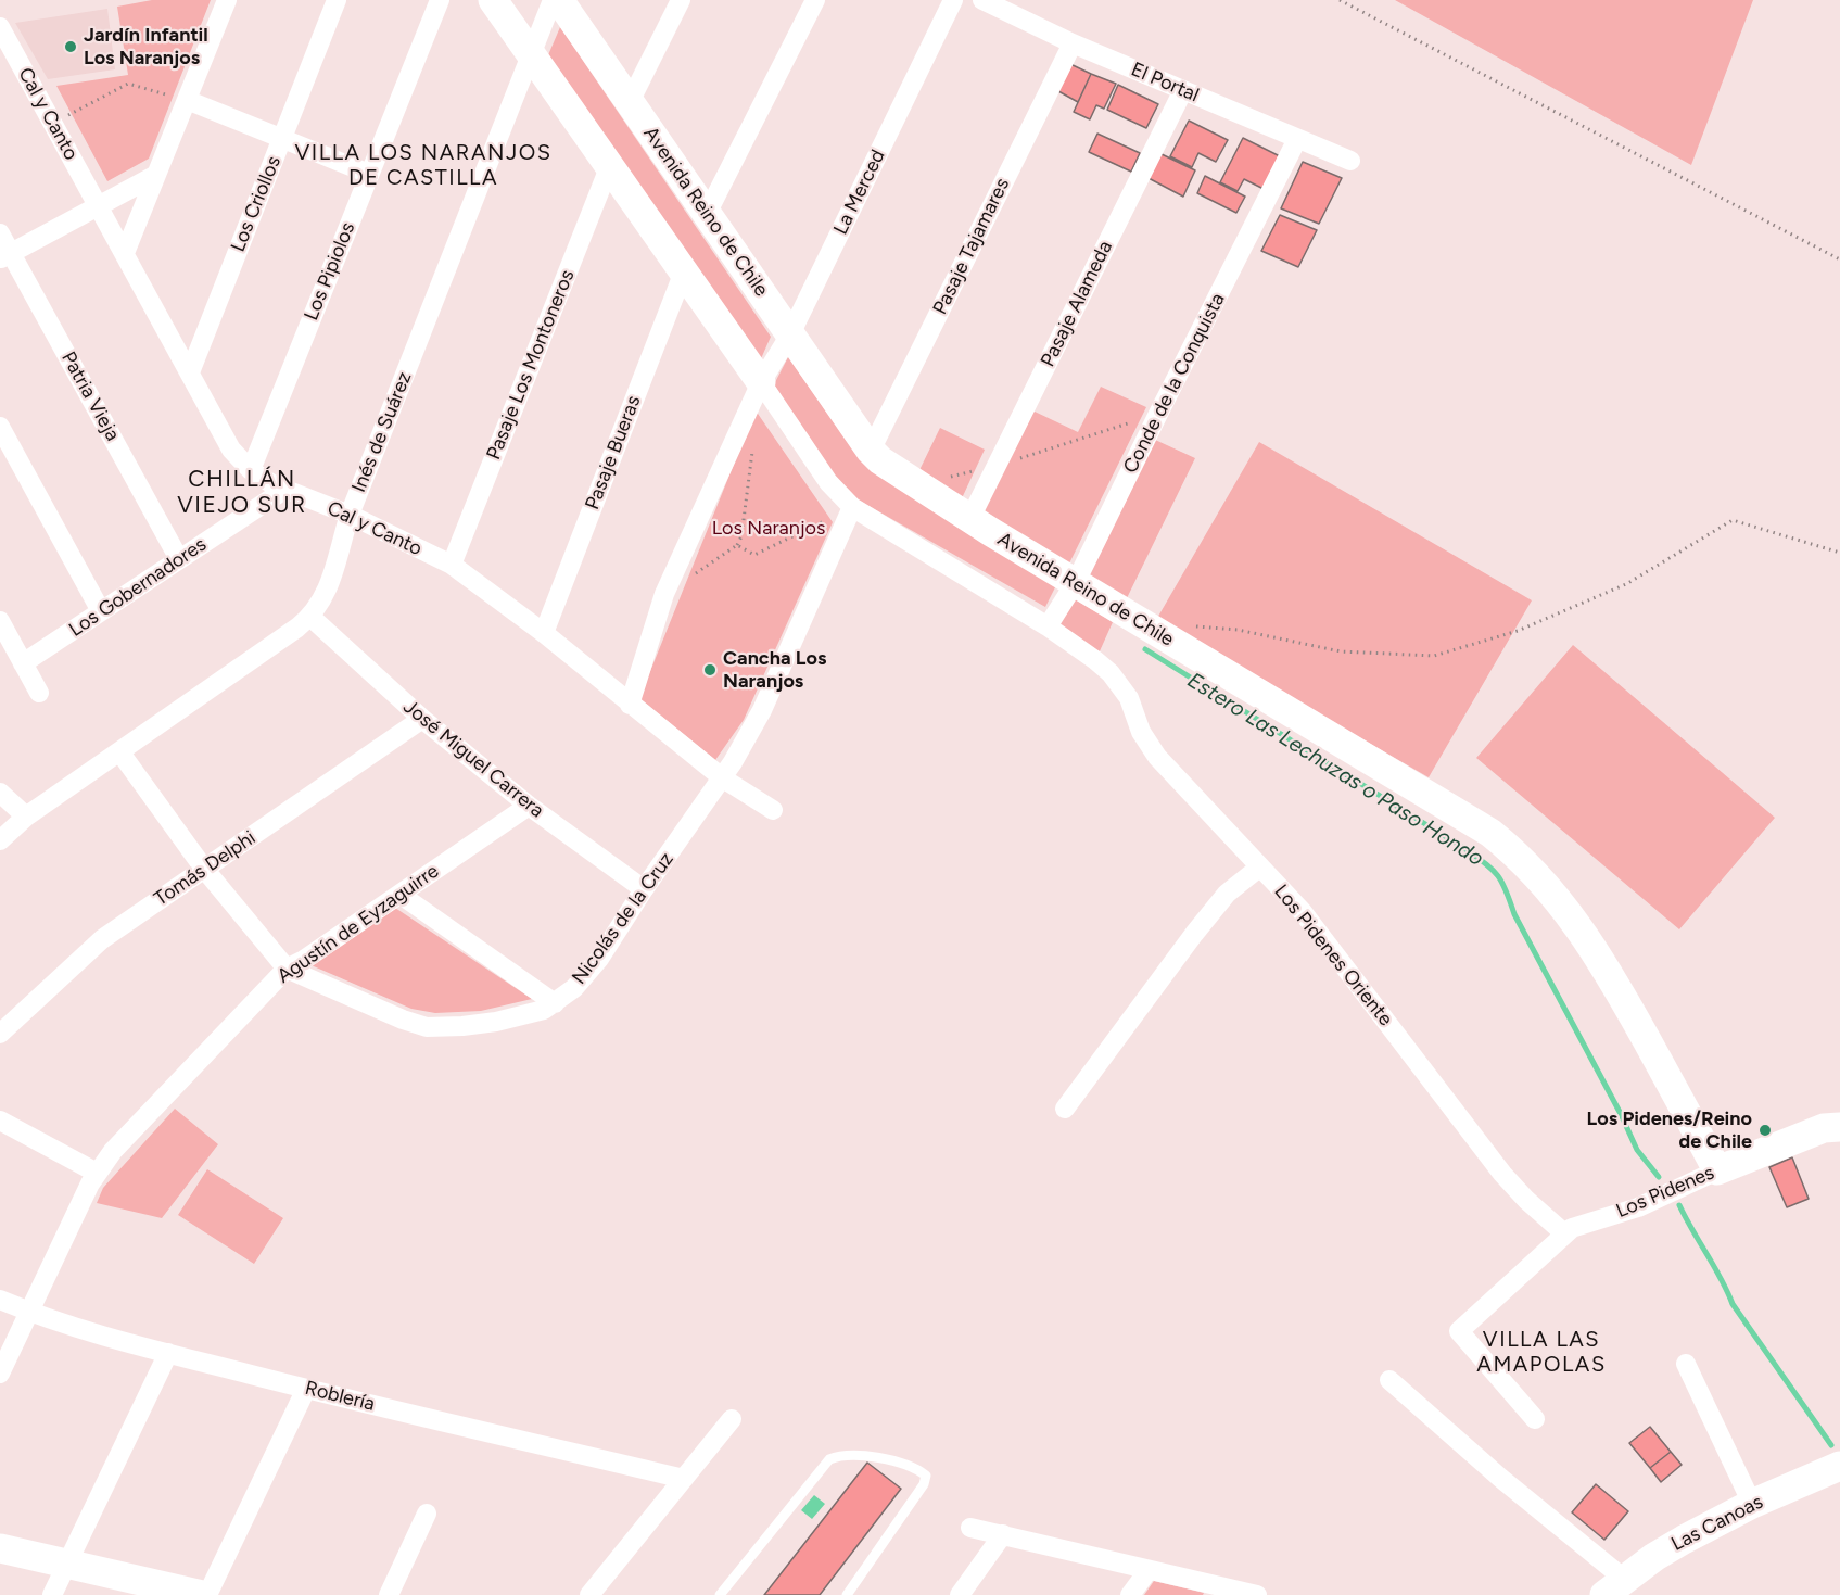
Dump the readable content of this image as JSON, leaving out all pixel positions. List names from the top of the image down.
{
  "streets": {
    "street": [
      "El Portal",
      "Cal y Canto",
      "La Merced",
      "Los Criollos",
      "Avenida Reino de Chile",
      "Pasaje Tajamares",
      "Los Pipiolos",
      "Pasaje Alameda",
      "Pasaje Los Montoneros",
      "Conde de la Conquista",
      "Patria Vieja",
      "Inés de Suárez",
      "Pasaje Bueras",
      "Los Gobernadores",
      "José Miguel Carrera",
      "Tomás Delphi",
      "Nicolás de la Cruz",
      "Agustín de Eyzaguirre",
      "Los Pidenes Oriente",
      "Los Pidenes",
      "Roblería",
      "Las Canoas"
    ]
  },
  "crossings": [
    ["El Portal", "Pasaje Tajamares"],
    ["El Portal", "Pasaje Alameda"],
    ["El Portal", "Conde de la Conquista"],
    ["Cal y Canto", "La Merced"],
    ["Cal y Canto", "Los Criollos"],
    ["Cal y Canto", "Los Pipiolos"],
    ["Cal y Canto", "Pasaje Los Montoneros"],
    ["Cal y Canto", "Inés de Suárez"],
    ["Cal y Canto", "Pasaje Bueras"],
    ["Cal y Canto", "Los Gobernadores"],
    ["Cal y Canto", "Nicolás de la Cruz"],
    ["La Merced", "Avenida Reino de Chile"],
    ["Avenida Reino de Chile", "Pasaje Tajamares"],
    ["Avenida Reino de Chile", "Pasaje Alameda"],
    ["Avenida Reino de Chile", "Conde de la Conquista"],
    ["Avenida Reino de Chile", "Los Pidenes"],
    ["Conde de la Conquista", "Los Pidenes Oriente"],
    ["Patria Vieja", "Los Gobernadores"],
    ["Inés de Suárez", "José Miguel Carrera"],
    ["Inés de Suárez", "Nicolás de la Cruz"],
    ["José Miguel Carrera", "Tomás Delphi"],
    ["José Miguel Carrera", "Nicolás de la Cruz"],
    ["José Miguel Carrera", "Agustín de Eyzaguirre"],
    ["Tomás Delphi", "Nicolás de la Cruz"],
    ["Nicolás de la Cruz", "Agustín de Eyzaguirre"],
    ["Agustín de Eyzaguirre", "Roblería"],
    ["Los Pidenes Oriente", "Los Pidenes"]
  ],
  "districts": ["VILLA LOS NARANJOS DE CASTILLA", "CHILLÁN VIEJO SUR", "VILLA LAS AMAPOLAS"],
  "water": ["Estero Las Lechuzas o Paso Hondo"],
  "parks": ["Los Naranjos"],
  "places": ["Jardín Infantil Los Naranjos", "Cancha Los Naranjos", "Los Pidenes/Reino de Chile"]
}
